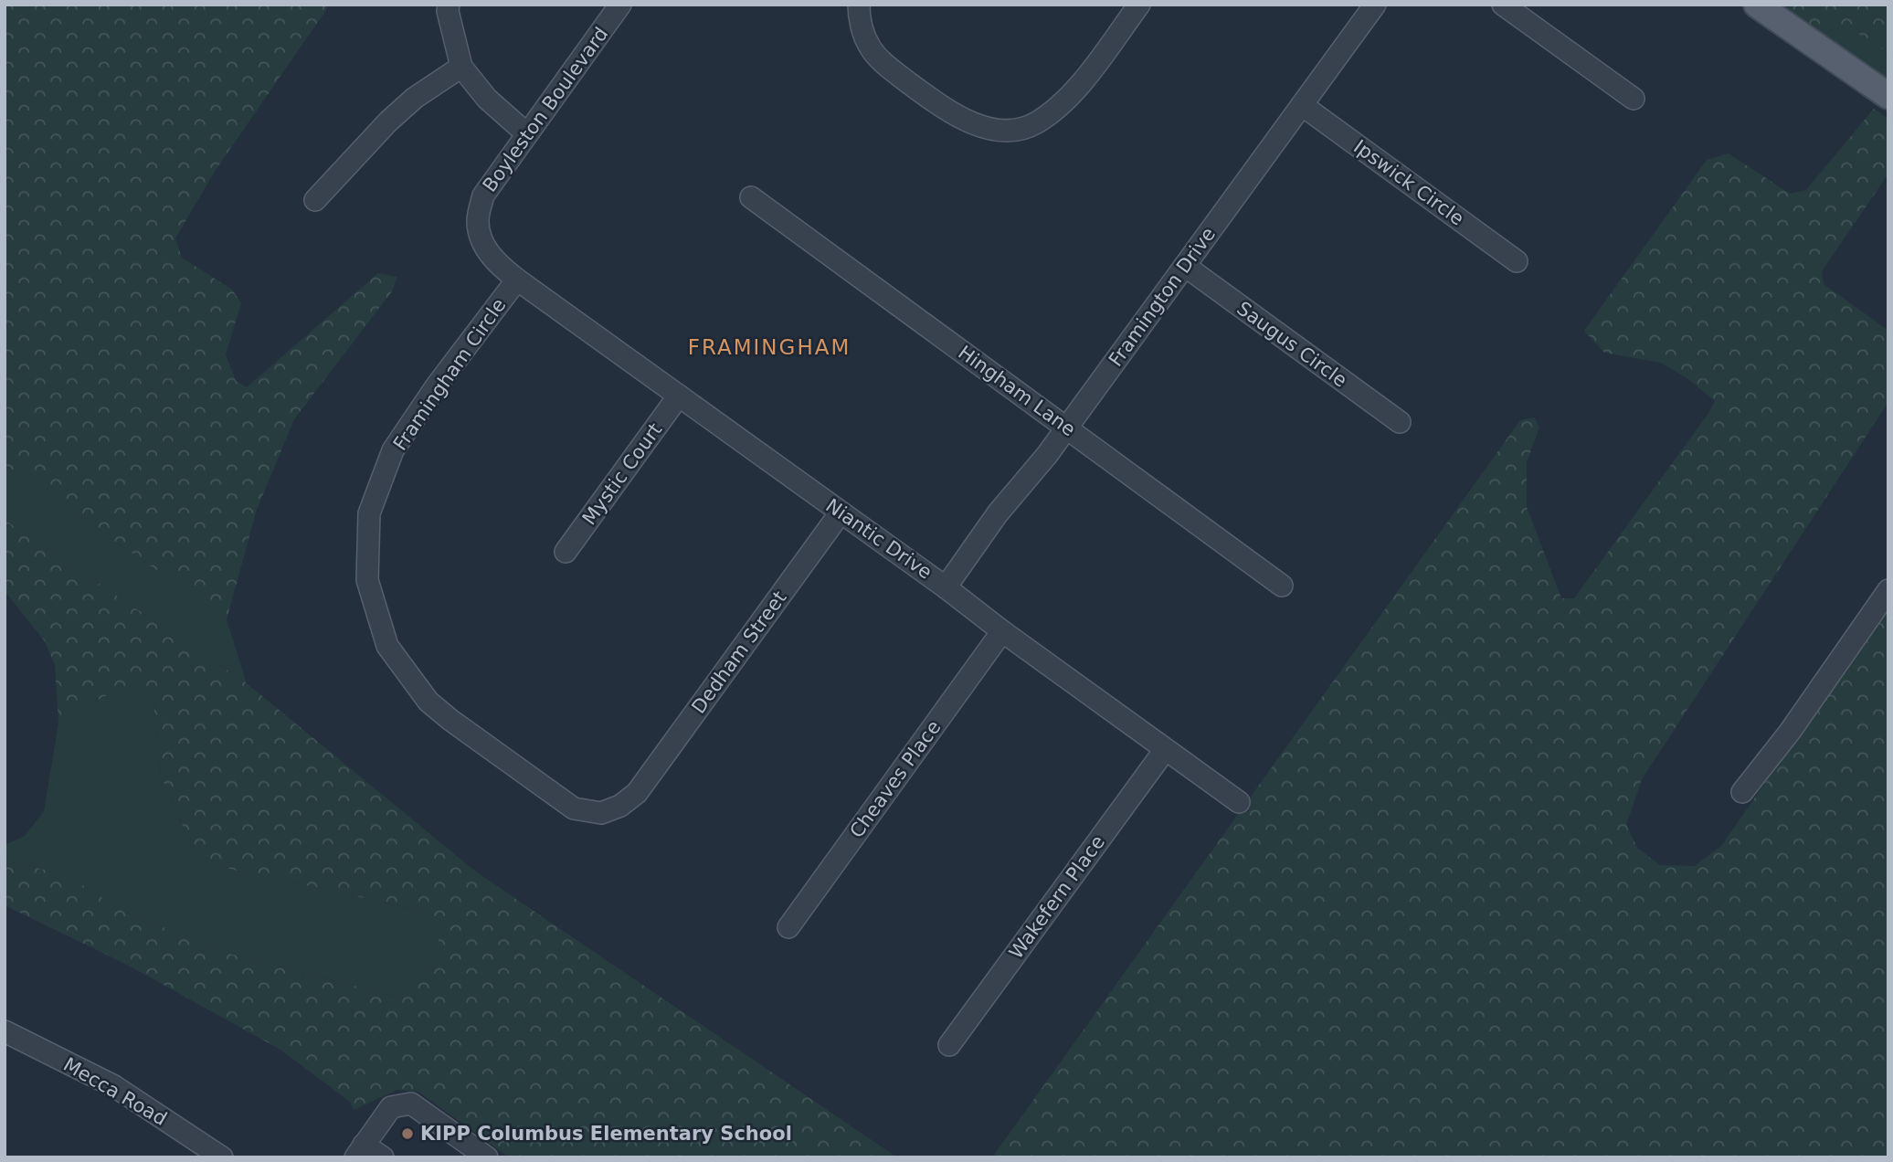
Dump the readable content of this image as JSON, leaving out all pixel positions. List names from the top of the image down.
{
  "streets": {
    "street": [
      "Boyleston Boulevard",
      "Ipswick Circle",
      "Framington Drive",
      "Saugus Circle",
      "Framingham Circle",
      "Hingham Lane",
      "Mystic Court",
      "Niantic Drive",
      "Dedham Street",
      "Cheaves Place",
      "Wakefern Place",
      "Mecca Road"
    ]
  },
  "crossings": [
    ["Boyleston Boulevard", "Framingham Circle"],
    ["Boyleston Boulevard", "Niantic Drive"],
    ["Ipswick Circle", "Framington Drive"],
    ["Framington Drive", "Saugus Circle"],
    ["Framington Drive", "Hingham Lane"],
    ["Framington Drive", "Niantic Drive"],
    ["Framingham Circle", "Niantic Drive"],
    ["Framingham Circle", "Dedham Street"],
    ["Mystic Court", "Niantic Drive"],
    ["Niantic Drive", "Dedham Street"],
    ["Niantic Drive", "Cheaves Place"],
    ["Niantic Drive", "Wakefern Place"]
  ],
  "districts": ["FRAMINGHAM"],
  "places": ["KIPP Columbus Elementary School"]
}
